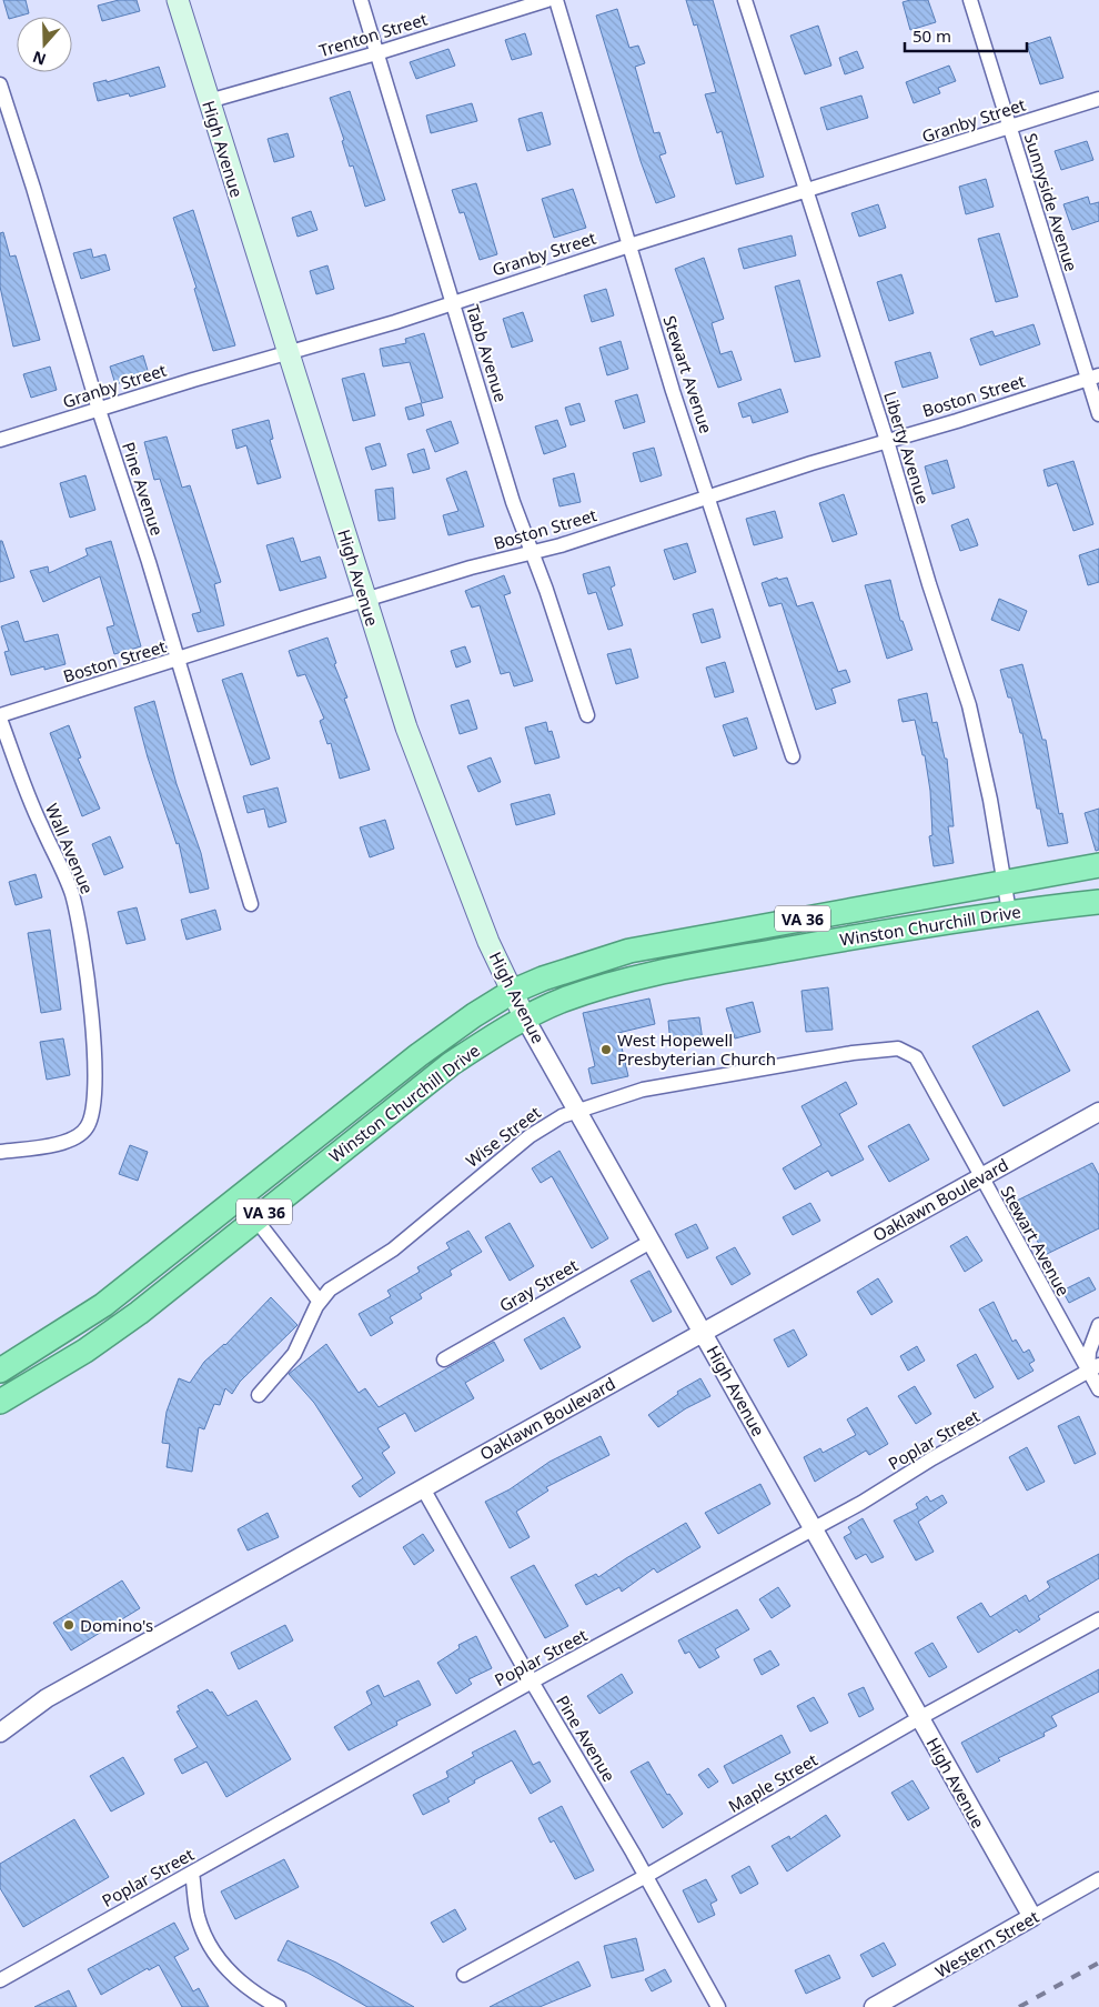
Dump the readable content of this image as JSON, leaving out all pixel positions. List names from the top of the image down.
{
  "streets": {
    "highway": ["VA 36", "Winston Churchill Drive"],
    "main road": ["High Avenue"],
    "street": [
      "Trenton Street",
      "Granby Street",
      "Sunnyside Avenue",
      "Tabb Avenue",
      "Stewart Avenue",
      "Boston Street",
      "Liberty Avenue",
      "Pine Avenue",
      "Wall Avenue",
      "Wise Street",
      "Oaklawn Boulevard",
      "Gray Street",
      "Poplar Street",
      "Maple Street",
      "Western Street"
    ]
  },
  "crossings": [
    ["Trenton Street", "High Avenue"],
    ["Trenton Street", "Tabb Avenue"],
    ["Granby Street", "High Avenue"],
    ["Granby Street", "Sunnyside Avenue"],
    ["Granby Street", "Tabb Avenue"],
    ["Granby Street", "Stewart Avenue"],
    ["Granby Street", "Liberty Avenue"],
    ["Granby Street", "Pine Avenue"],
    ["High Avenue", "Boston Street"],
    ["High Avenue", "Winston Churchill Drive"],
    ["High Avenue", "Wise Street"],
    ["High Avenue", "Oaklawn Boulevard"],
    ["High Avenue", "Gray Street"],
    ["High Avenue", "Poplar Street"],
    ["High Avenue", "Maple Street"],
    ["High Avenue", "Western Street"],
    ["Sunnyside Avenue", "Boston Street"],
    ["Tabb Avenue", "Boston Street"],
    ["Stewart Avenue", "Boston Street"],
    ["Stewart Avenue", "Wise Street"],
    ["Stewart Avenue", "Oaklawn Boulevard"],
    ["Stewart Avenue", "Poplar Street"],
    ["Boston Street", "Liberty Avenue"],
    ["Boston Street", "Pine Avenue"],
    ["Boston Street", "Wall Avenue"],
    ["Liberty Avenue", "Winston Churchill Drive"],
    ["Pine Avenue", "Oaklawn Boulevard"],
    ["Pine Avenue", "Poplar Street"],
    ["Pine Avenue", "Maple Street"]
  ],
  "places": ["West Hopewell Presbyterian Church", "Domino's"],
  "scale_bar": "50 m",
  "north": "bottom"
}
